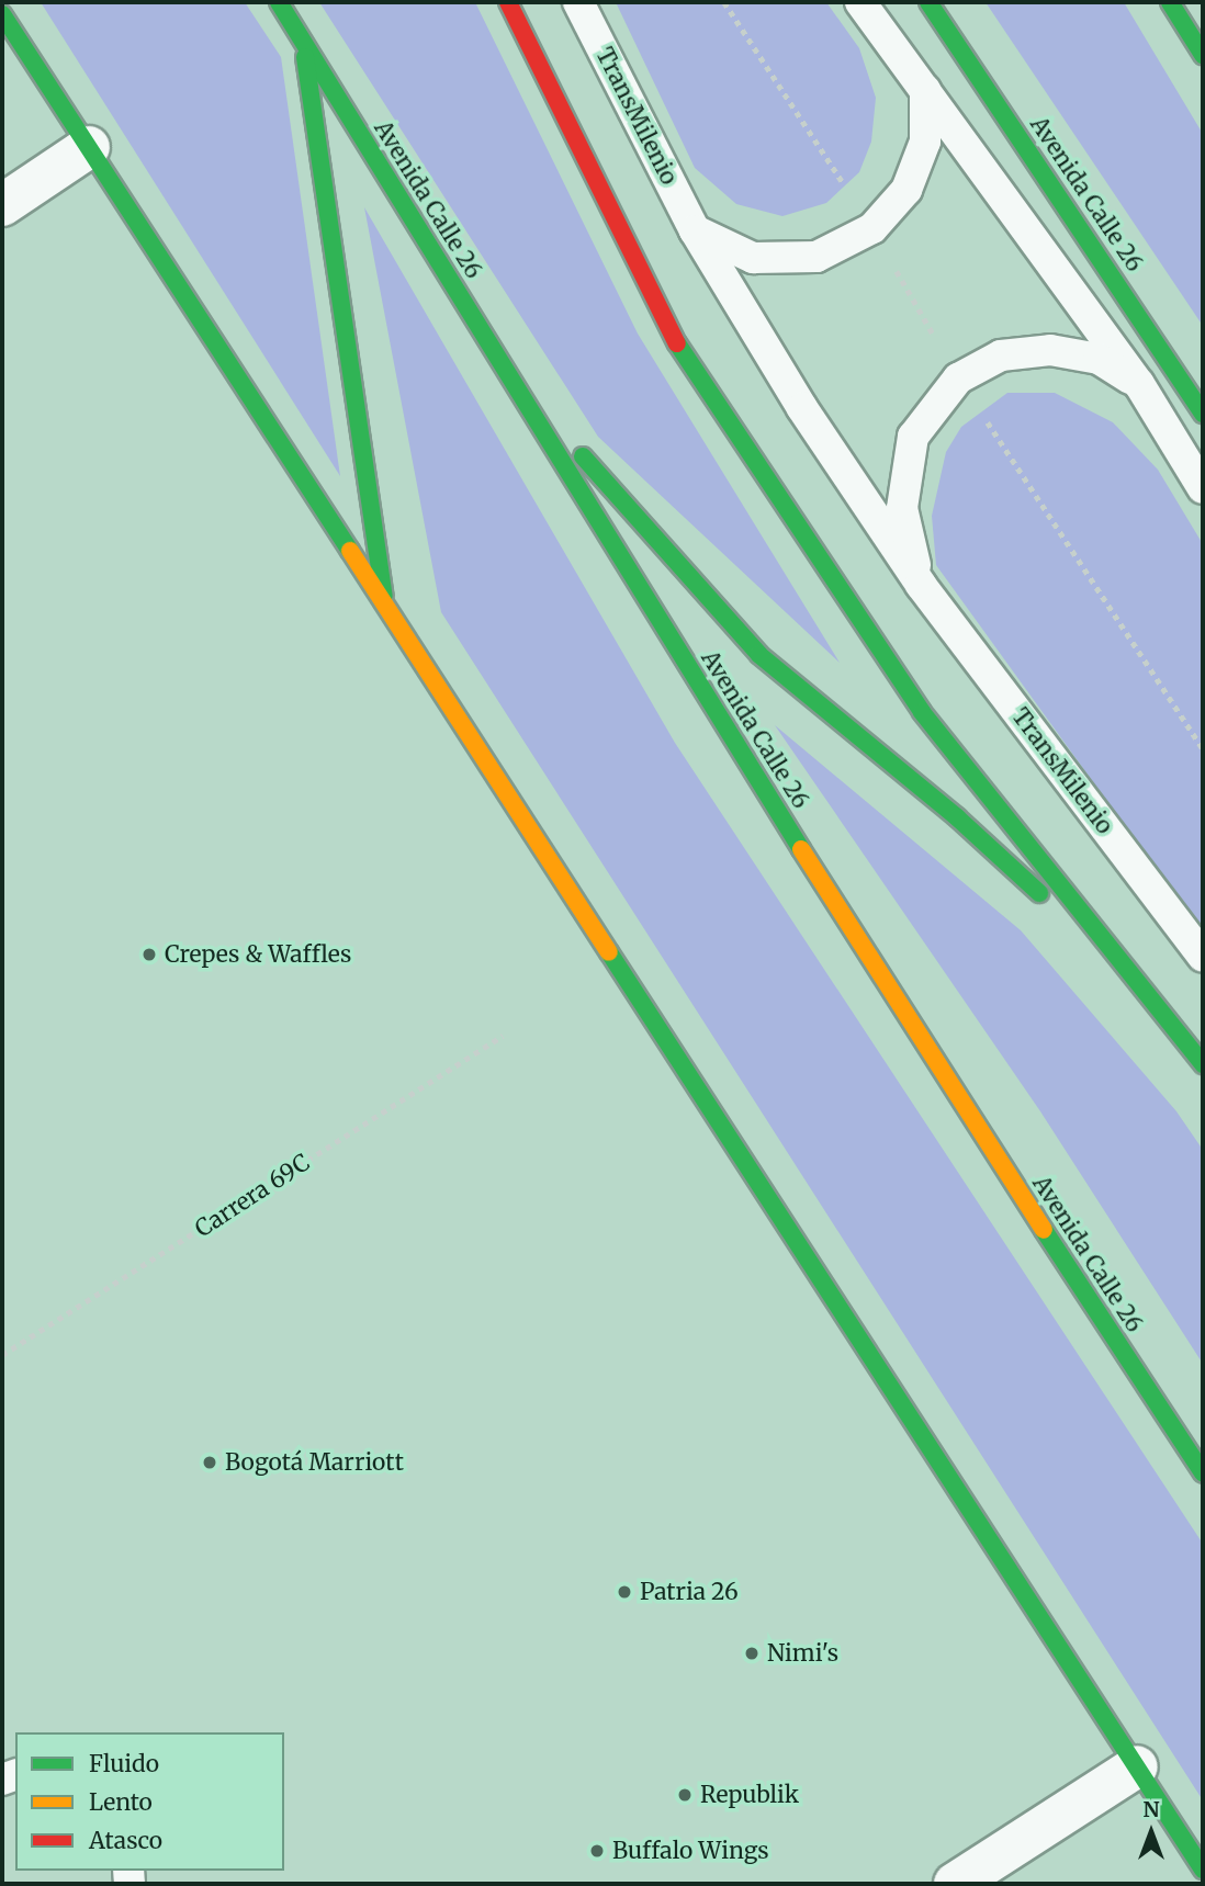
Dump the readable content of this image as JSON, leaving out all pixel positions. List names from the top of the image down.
{
  "streets": {
    "main road": ["Avenida Calle 26"],
    "lane": ["TransMilenio"],
    "path": ["Carrera 69C"]
  },
  "places": [
    "Crepes & Waffles",
    "Bogotá Marriott",
    "Patria 26",
    "Nimi's",
    "Republik",
    "Buffalo Wings"
  ],
  "legend": ["Fluido", "Lento", "Atasco"],
  "north": "top"
}
